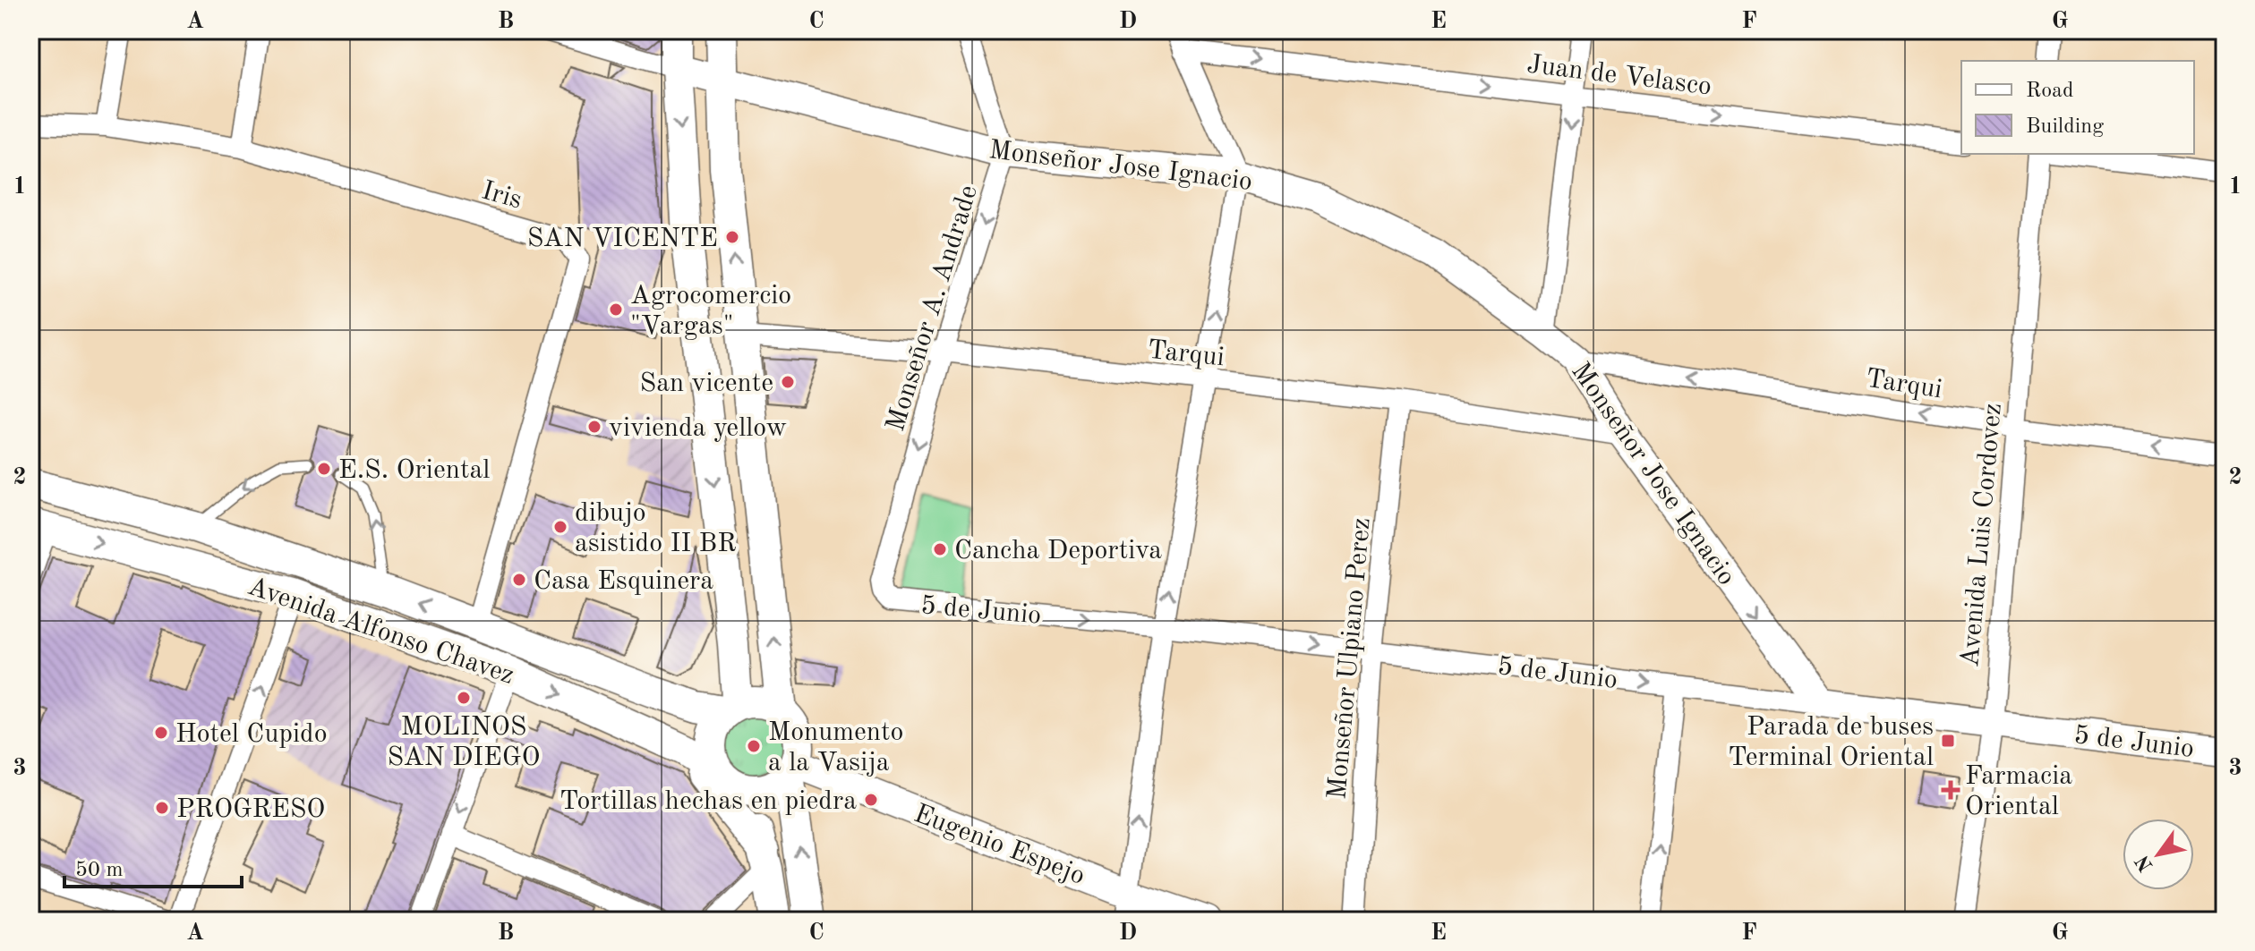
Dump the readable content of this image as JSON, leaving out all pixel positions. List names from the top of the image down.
{
  "streets": {
    "main road": ["Avenida Alfonso Chavez"],
    "street": [
      "Juan de Velasco",
      "Monseñor Jose Ignacio",
      "Iris",
      "Monseñor A. Andrade",
      "Tarqui",
      "Avenida Luis Cordovez",
      "5 de Junio",
      "Monseñor Ulpiano Perez",
      "Eugenio Espejo"
    ]
  },
  "crossings": [
    ["Monseñor Jose Ignacio", "Monseñor A. Andrade"],
    ["Monseñor Jose Ignacio", "Tarqui"],
    ["Monseñor Jose Ignacio", "5 de Junio"],
    ["Iris", "Avenida Alfonso Chavez"],
    ["Monseñor A. Andrade", "Tarqui"],
    ["Monseñor A. Andrade", "5 de Junio"],
    ["Tarqui", "Avenida Luis Cordovez"],
    ["Tarqui", "Monseñor Ulpiano Perez"],
    ["Avenida Luis Cordovez", "5 de Junio"],
    ["5 de Junio", "Monseñor Ulpiano Perez"],
    ["Avenida Alfonso Chavez", "Eugenio Espejo"]
  ],
  "one_way": [
    "Juan de Velasco",
    "Monseñor A. Andrade",
    "Tarqui",
    "5 de Junio"
  ],
  "places": {
    "other": [
      "SAN VICENTE",
      "Agrocomercio \"Vargas\"",
      "San vicente",
      "vivienda yellow",
      "E.S. Oriental",
      "dibujo asistido II BR",
      "Cancha Deportiva",
      "Casa Esquinera",
      "MOLINOS SAN DIEGO",
      "Hotel Cupido",
      "Monumento a la Vasija",
      "Tortillas hechas en piedra",
      "PROGRESO"
    ],
    "transit": ["Parada de buses Terminal Oriental"],
    "health": ["Farmacia Oriental"]
  },
  "legend": ["Road", "Building"],
  "scale_bar": "50 m",
  "north": "bottom left",
  "grid": {
    "columns": [
      "A",
      "B",
      "C",
      "D",
      "E",
      "F",
      "G"
    ],
    "rows": ["1", "2", "3"]
  }
}
